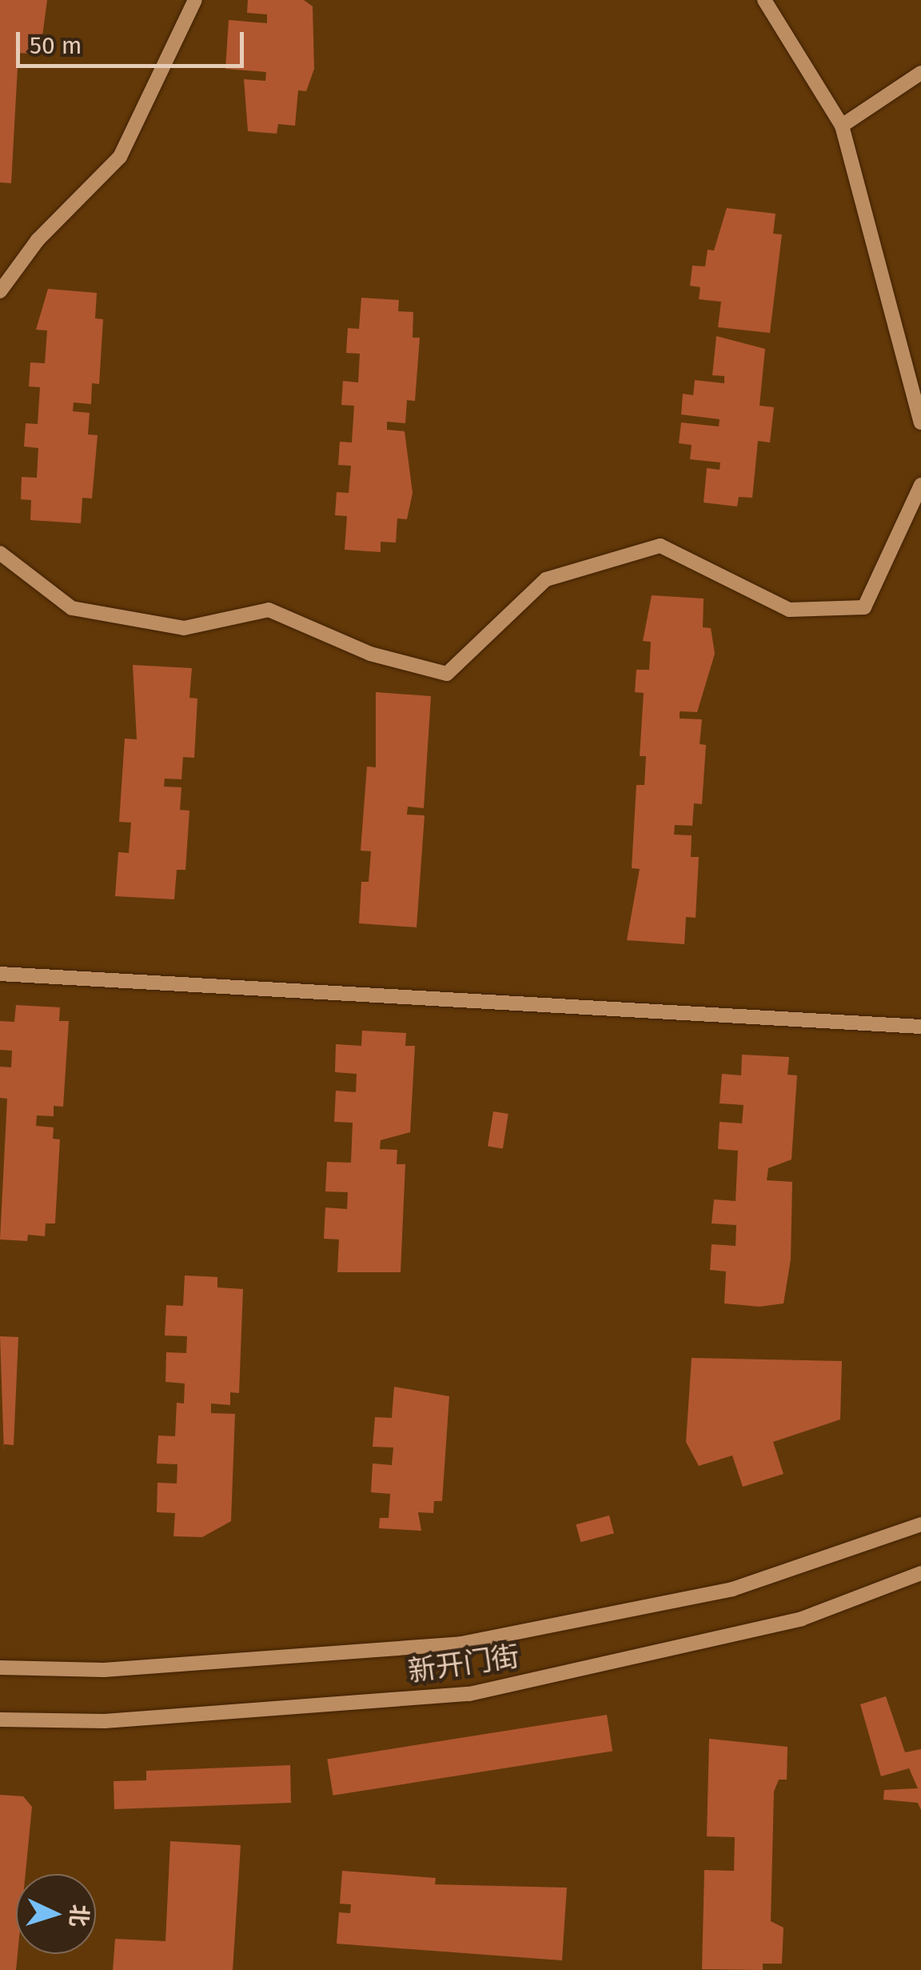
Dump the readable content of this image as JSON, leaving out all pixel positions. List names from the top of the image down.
{
  "streets": {
    "street": ["新开门街"]
  },
  "scale_bar": "50 m",
  "north": "right"
}
